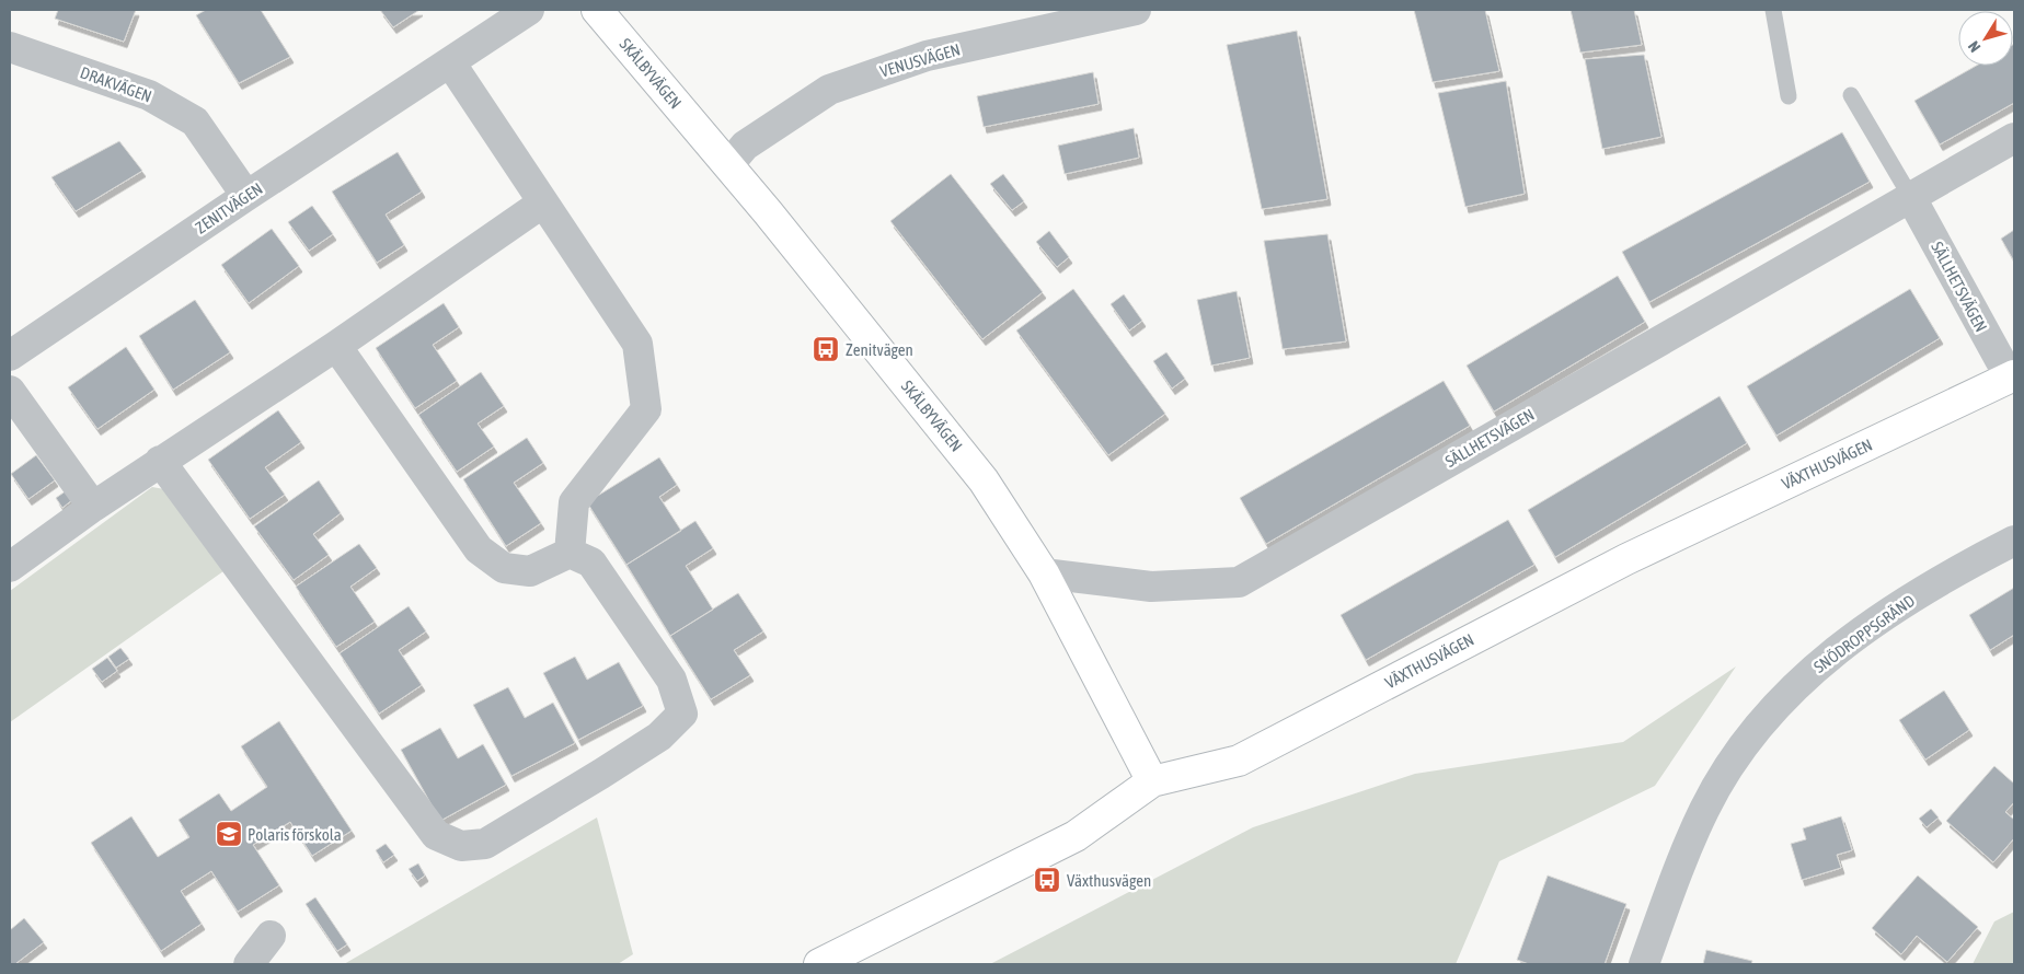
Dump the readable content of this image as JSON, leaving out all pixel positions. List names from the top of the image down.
{
  "streets": {
    "street": [
      "VENUSVÄGEN",
      "SKÄLBYVÄGEN",
      "DRAKVÄGEN",
      "ZENITVÄGEN",
      "SÄLLHETSVÄGEN",
      "VÄXTHUSVÄGEN",
      "SNÖDROPPSGRÄND"
    ]
  },
  "crossings": [
    ["VENUSVÄGEN", "SKÄLBYVÄGEN"],
    ["SKÄLBYVÄGEN", "SÄLLHETSVÄGEN"],
    ["SKÄLBYVÄGEN", "VÄXTHUSVÄGEN"],
    ["DRAKVÄGEN", "ZENITVÄGEN"],
    ["SÄLLHETSVÄGEN", "VÄXTHUSVÄGEN"]
  ],
  "places": {
    "bus stop": ["Zenitvägen", "Växthusvägen"],
    "school or university": ["Polaris förskola"]
  },
  "north": "bottom left"
}
